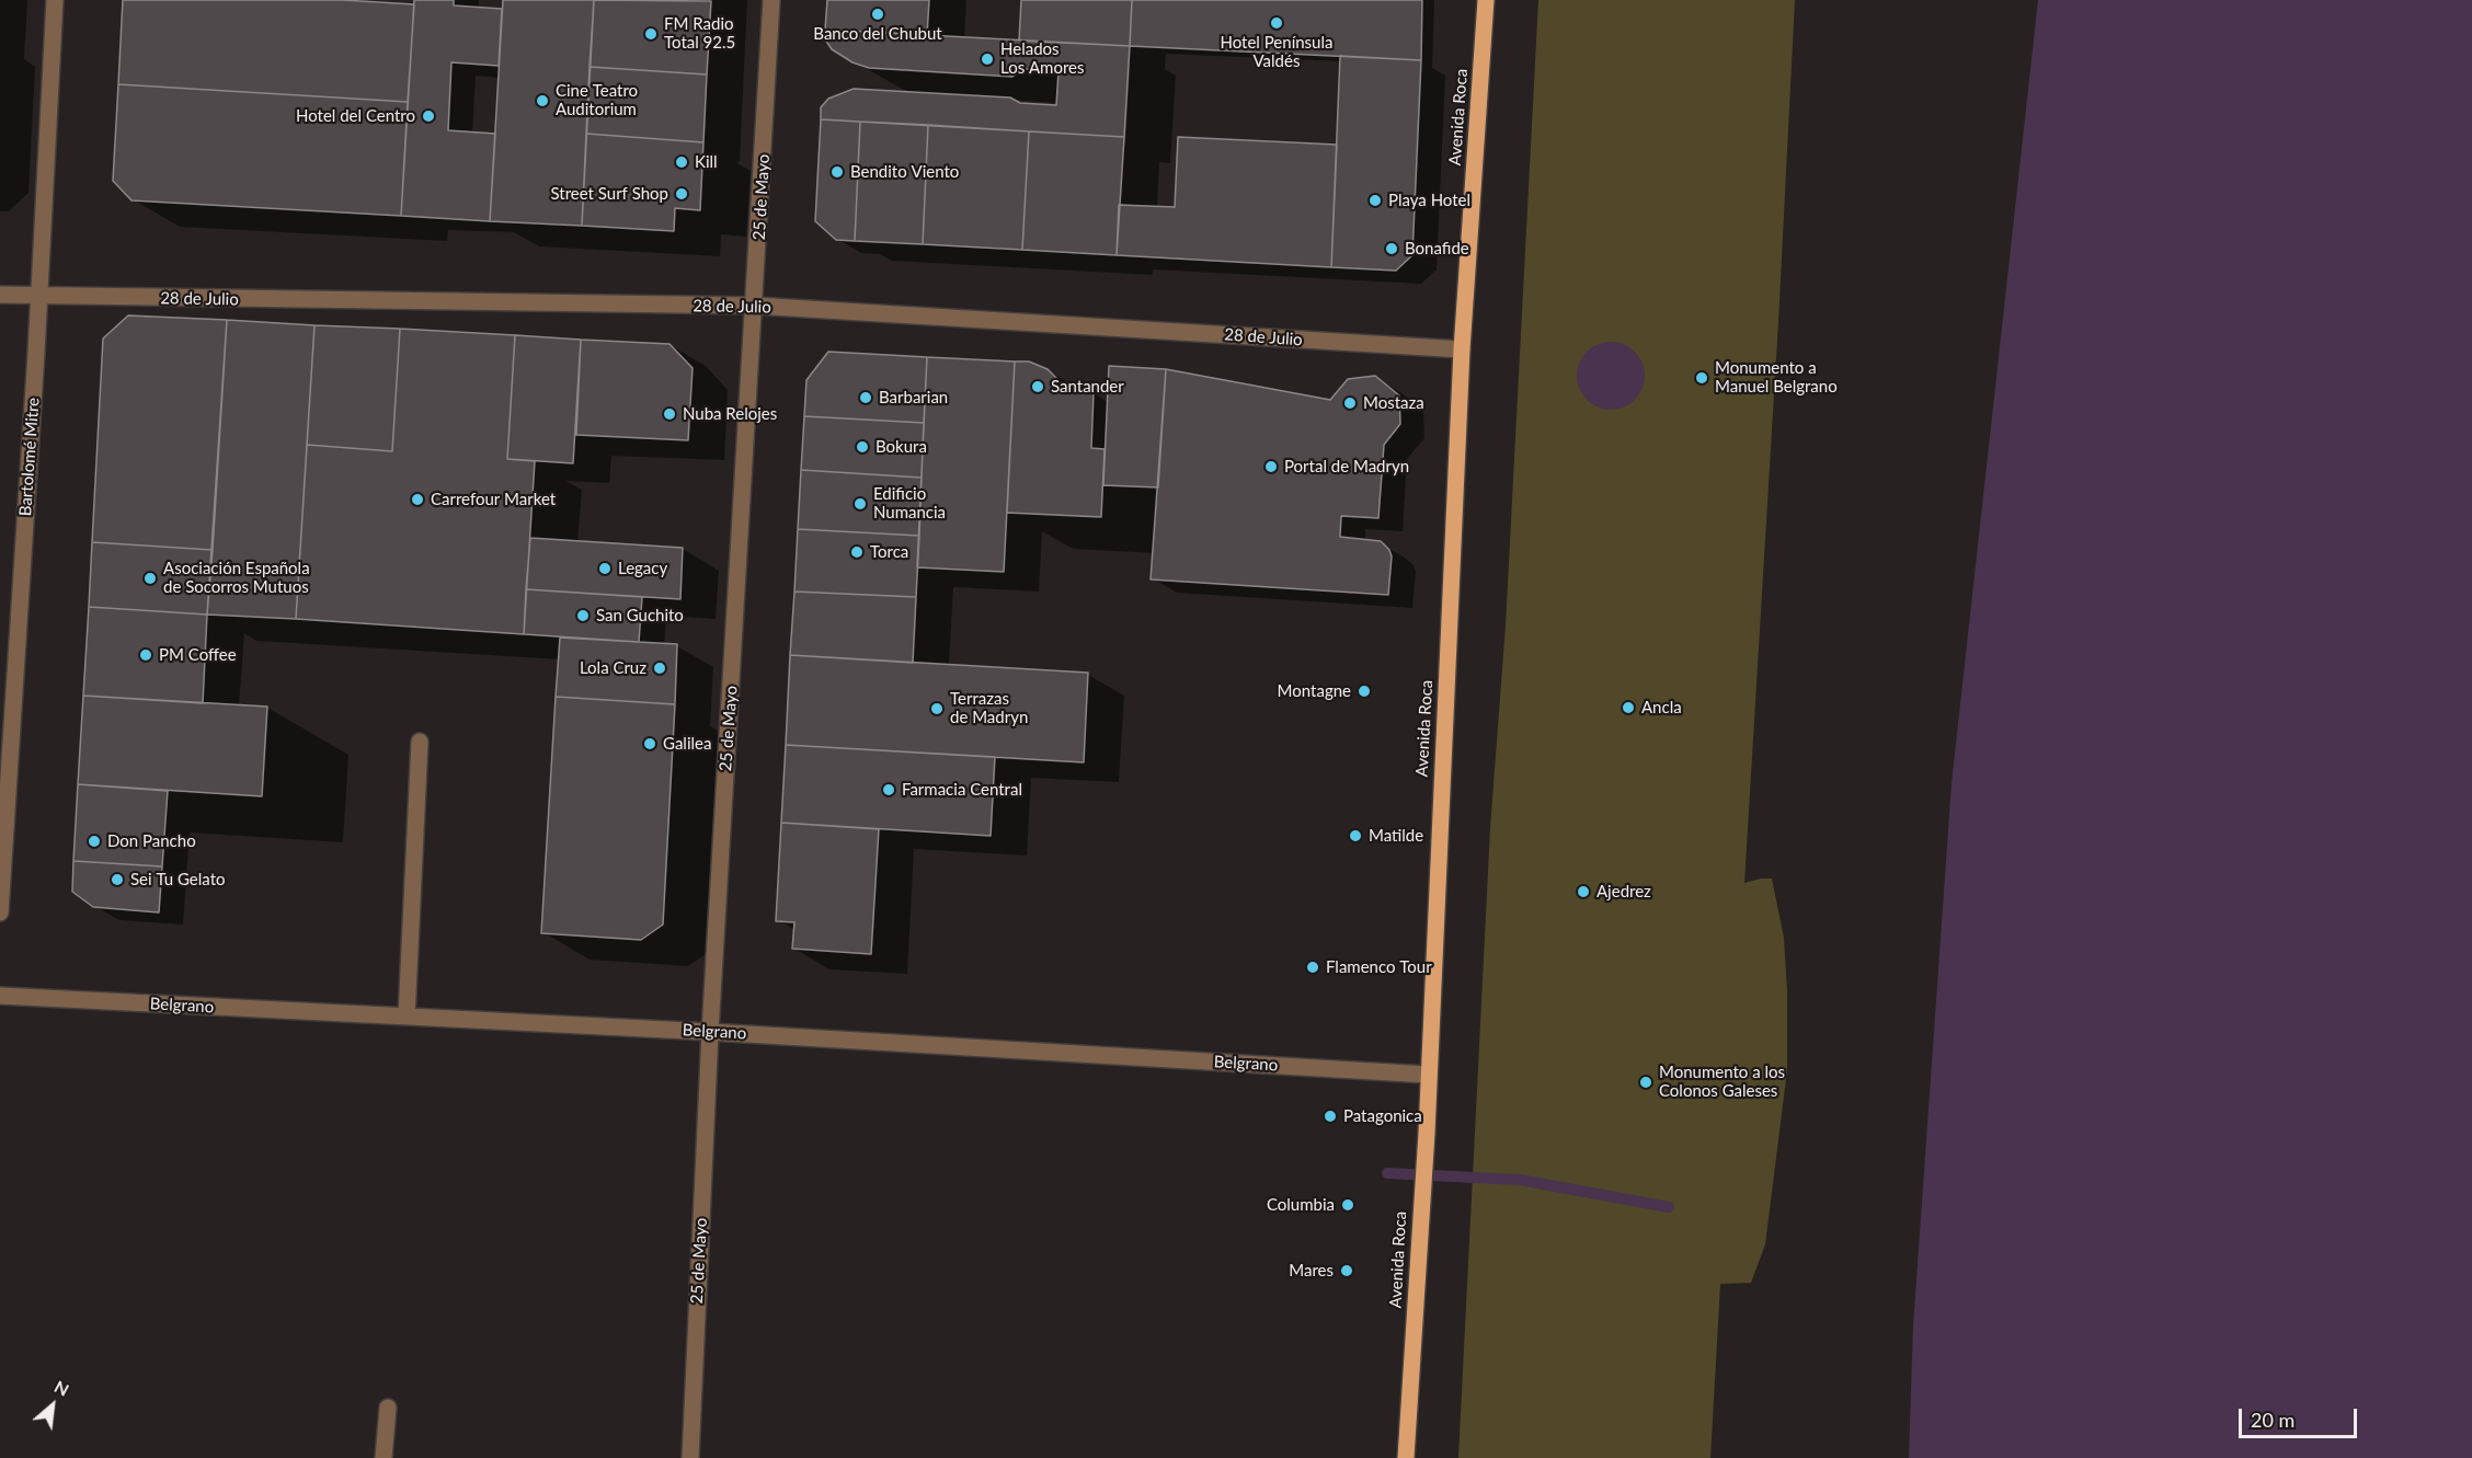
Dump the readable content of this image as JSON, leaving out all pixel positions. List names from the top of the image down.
{
  "streets": {
    "main road": ["Avenida Roca"],
    "street": [
      "25 de Mayo",
      "28 de Julio",
      "Bartolomé Mitre",
      "Belgrano"
    ]
  },
  "crossings": [
    ["Avenida Roca", "28 de Julio"],
    ["Avenida Roca", "Belgrano"],
    ["25 de Mayo", "28 de Julio"],
    ["25 de Mayo", "Belgrano"],
    ["28 de Julio", "Bartolomé Mitre"]
  ],
  "places": [
    "Banco del Chubut",
    "Hotel Península Valdés",
    "FM Radio Total 92.5",
    "Helados Los Amores",
    "Cine Teatro Auditorium",
    "Hotel del Centro",
    "Kill",
    "Bendito Viento",
    "Street Surf Shop",
    "Playa Hotel",
    "Bonafide",
    "Monumento a Manuel Belgrano",
    "Santander",
    "Barbarian",
    "Mostaza",
    "Nuba Relojes",
    "Bokura",
    "Portal de Madryn",
    "Carrefour Market",
    "Edificio Numancia",
    "Torca",
    "Legacy",
    "Asociación Española de Socorros Mutuos",
    "San Guchito",
    "PM Coffee",
    "Lola Cruz",
    "Montagne",
    "Ancla",
    "Terrazas de Madryn",
    "Galilea",
    "Farmacia Central",
    "Matilde",
    "Don Pancho",
    "Sei Tu Gelato",
    "Ajedrez",
    "Flamenco Tour",
    "Monumento a los Colonos Galeses",
    "Patagonica",
    "Columbia",
    "Mares"
  ],
  "scale_bar": "20 m",
  "north": "top right"
}
